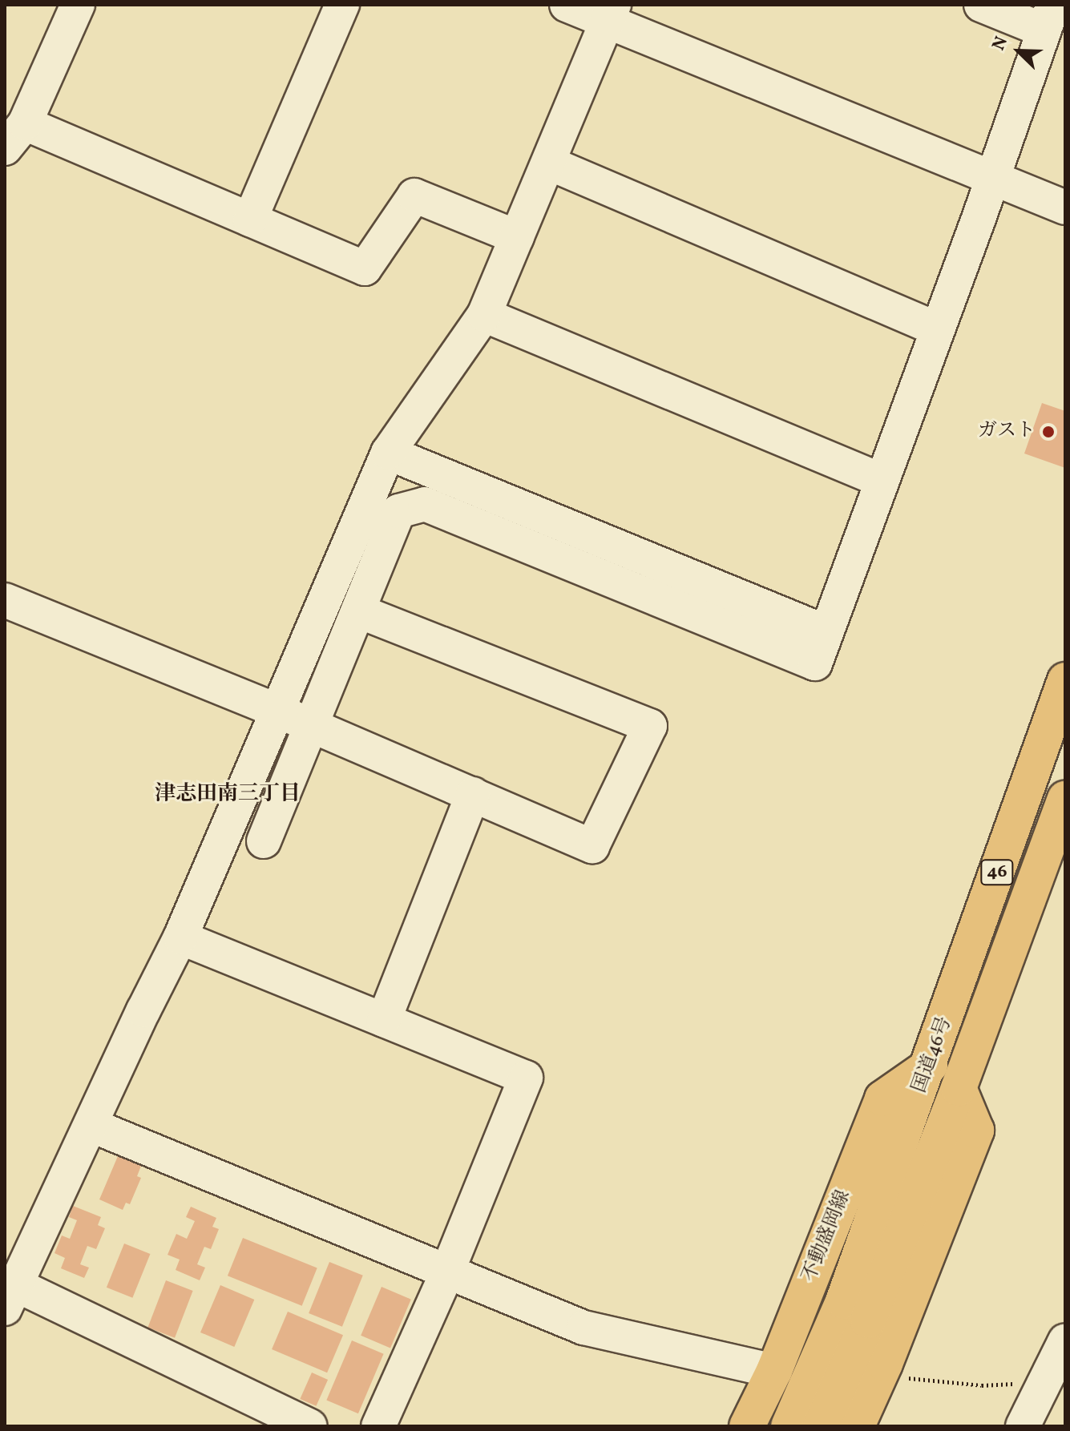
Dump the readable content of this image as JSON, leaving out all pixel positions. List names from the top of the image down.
{
  "streets": {
    "main road": ["46", "国道46号", "不動盛岡線"]
  },
  "crossings": [
    ["国道46号", "不動盛岡線"]
  ],
  "districts": ["津志田南三丁目"],
  "places": ["ガスト"],
  "north": "top left"
}
